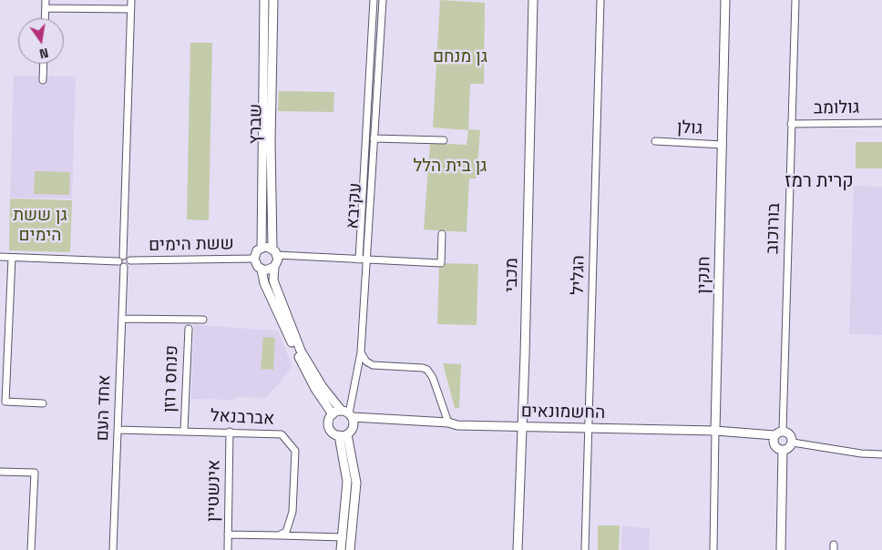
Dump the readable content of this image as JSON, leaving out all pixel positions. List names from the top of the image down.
{
  "streets": {
    "street": [
      "גולומב",
      "שברץ",
      "גולן",
      "עקיבא",
      "בורוכוב",
      "ששת הימים",
      "מכבי",
      "הגליל",
      "חנקין",
      "פנחס רוזן",
      "אחד העם",
      "החשמונאים",
      "אברבנאל",
      "אינשטיין"
    ]
  },
  "crossings": [
    ["גולומב", "בורוכוב"],
    ["שברץ", "ששת הימים"],
    ["גולן", "חנקין"],
    ["עקיבא", "החשמונאים"],
    ["בורוכוב", "החשמונאים"],
    ["ששת הימים", "אחד העם"],
    ["מכבי", "החשמונאים"],
    ["הגליל", "החשמונאים"],
    ["חנקין", "החשמונאים"],
    ["פנחס רוזן", "אחד העם"],
    ["פנחס רוזן", "אברבנאל"],
    ["אחד העם", "אברבנאל"],
    ["אברבנאל", "אינשטיין"]
  ],
  "districts": ["קרית רמז"],
  "parks": ["גן מנחם", "גן בית הלל", "גן ששת הימים"],
  "north": "bottom"
}
